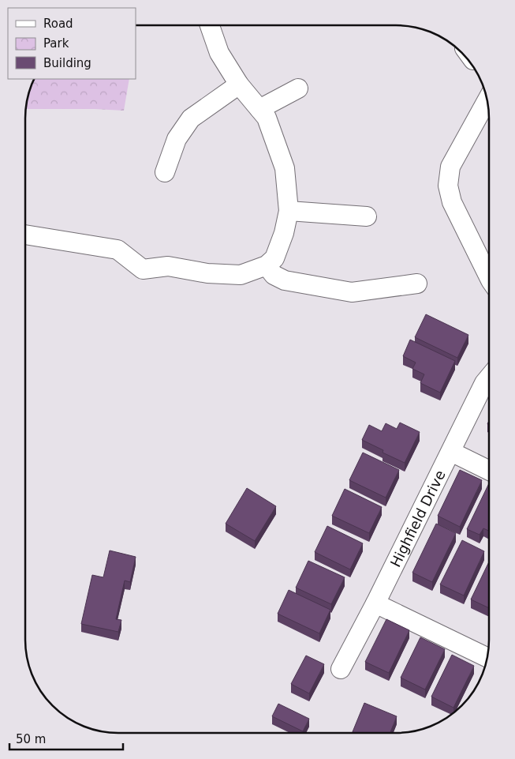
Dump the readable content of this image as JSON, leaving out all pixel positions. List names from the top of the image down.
{
  "streets": {
    "street": ["Highfield Drive"]
  },
  "legend": ["Road", "Park", "Building"],
  "scale_bar": "50 m"
}
